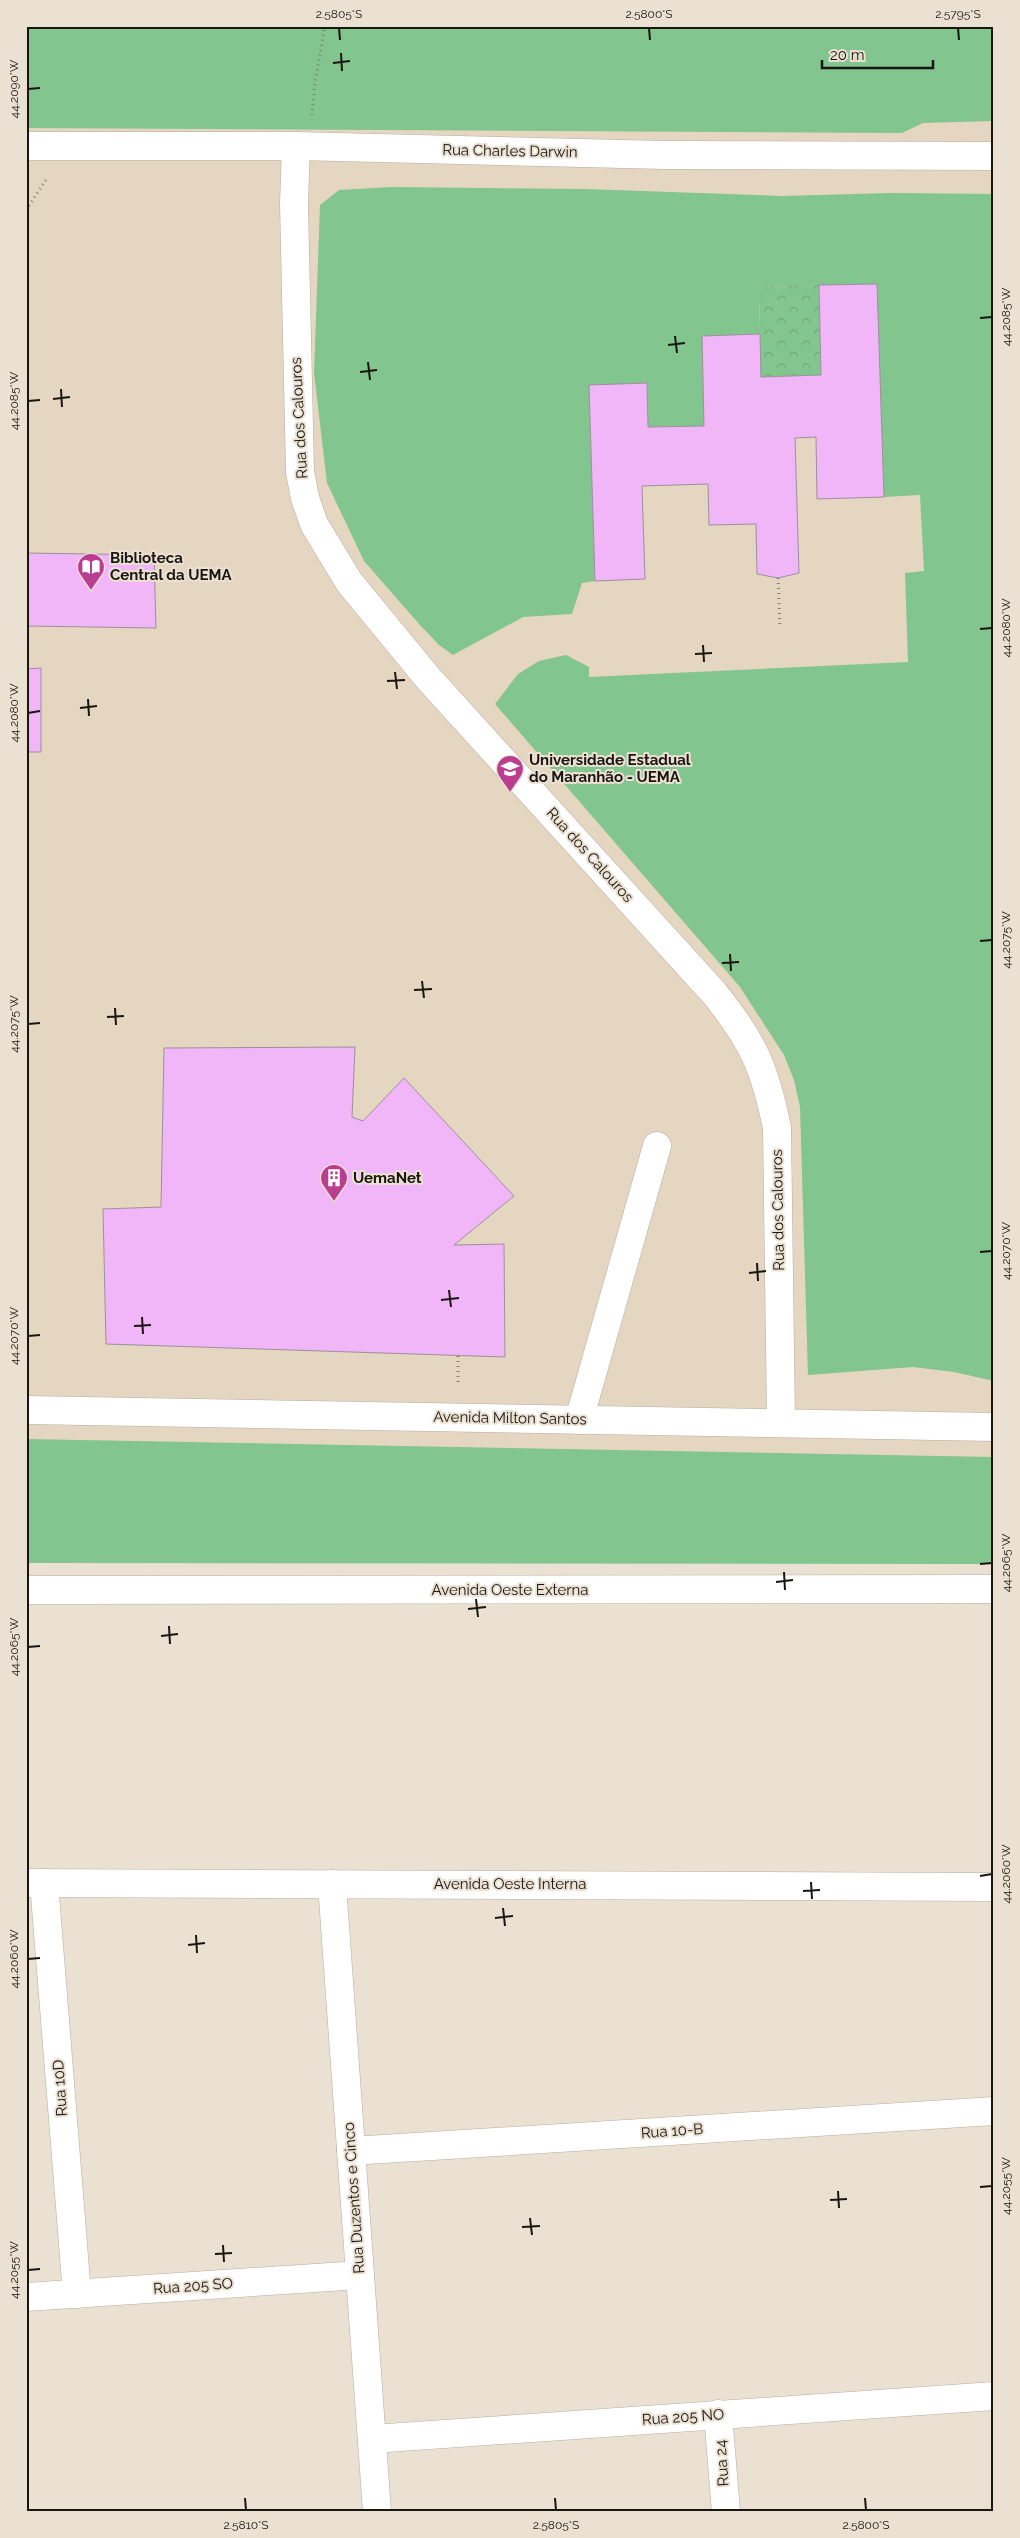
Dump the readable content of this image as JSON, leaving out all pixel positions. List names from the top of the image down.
{
  "streets": {
    "street": [
      "Rua Charles Darwin",
      "Rua dos Calouros",
      "Avenida Milton Santos",
      "Avenida Oeste Externa",
      "Avenida Oeste Interna",
      "Rua 10D",
      "Rua 10-B",
      "Rua Duzentos e Cinco",
      "Rua 205 SO",
      "Rua 205 NO",
      "Rua 24"
    ]
  },
  "crossings": [
    ["Rua Charles Darwin", "Rua dos Calouros"],
    ["Rua dos Calouros", "Avenida Milton Santos"],
    ["Avenida Oeste Interna", "Rua 10D"],
    ["Avenida Oeste Interna", "Rua Duzentos e Cinco"],
    ["Rua 10D", "Rua 205 SO"],
    ["Rua 10-B", "Rua Duzentos e Cinco"],
    ["Rua Duzentos e Cinco", "Rua 205 SO"],
    ["Rua Duzentos e Cinco", "Rua 205 NO"],
    ["Rua 205 NO", "Rua 24"]
  ],
  "places": {
    "library": ["Biblioteca Central da UEMA"],
    "school or university": ["Universidade Estadual do Maranhão - UEMA"],
    "building": ["UemaNet"]
  },
  "scale_bar": "20 m",
  "coordinates": [
    "2.5805°S",
    "2.5800°S",
    "2.5795°S",
    "44.2090°W",
    "44.2085°W",
    "44.2080°W",
    "44.2075°W",
    "44.2070°W",
    "44.2065°W",
    "44.2060°W",
    "44.2055°W",
    "2.5810°S"
  ]
}
